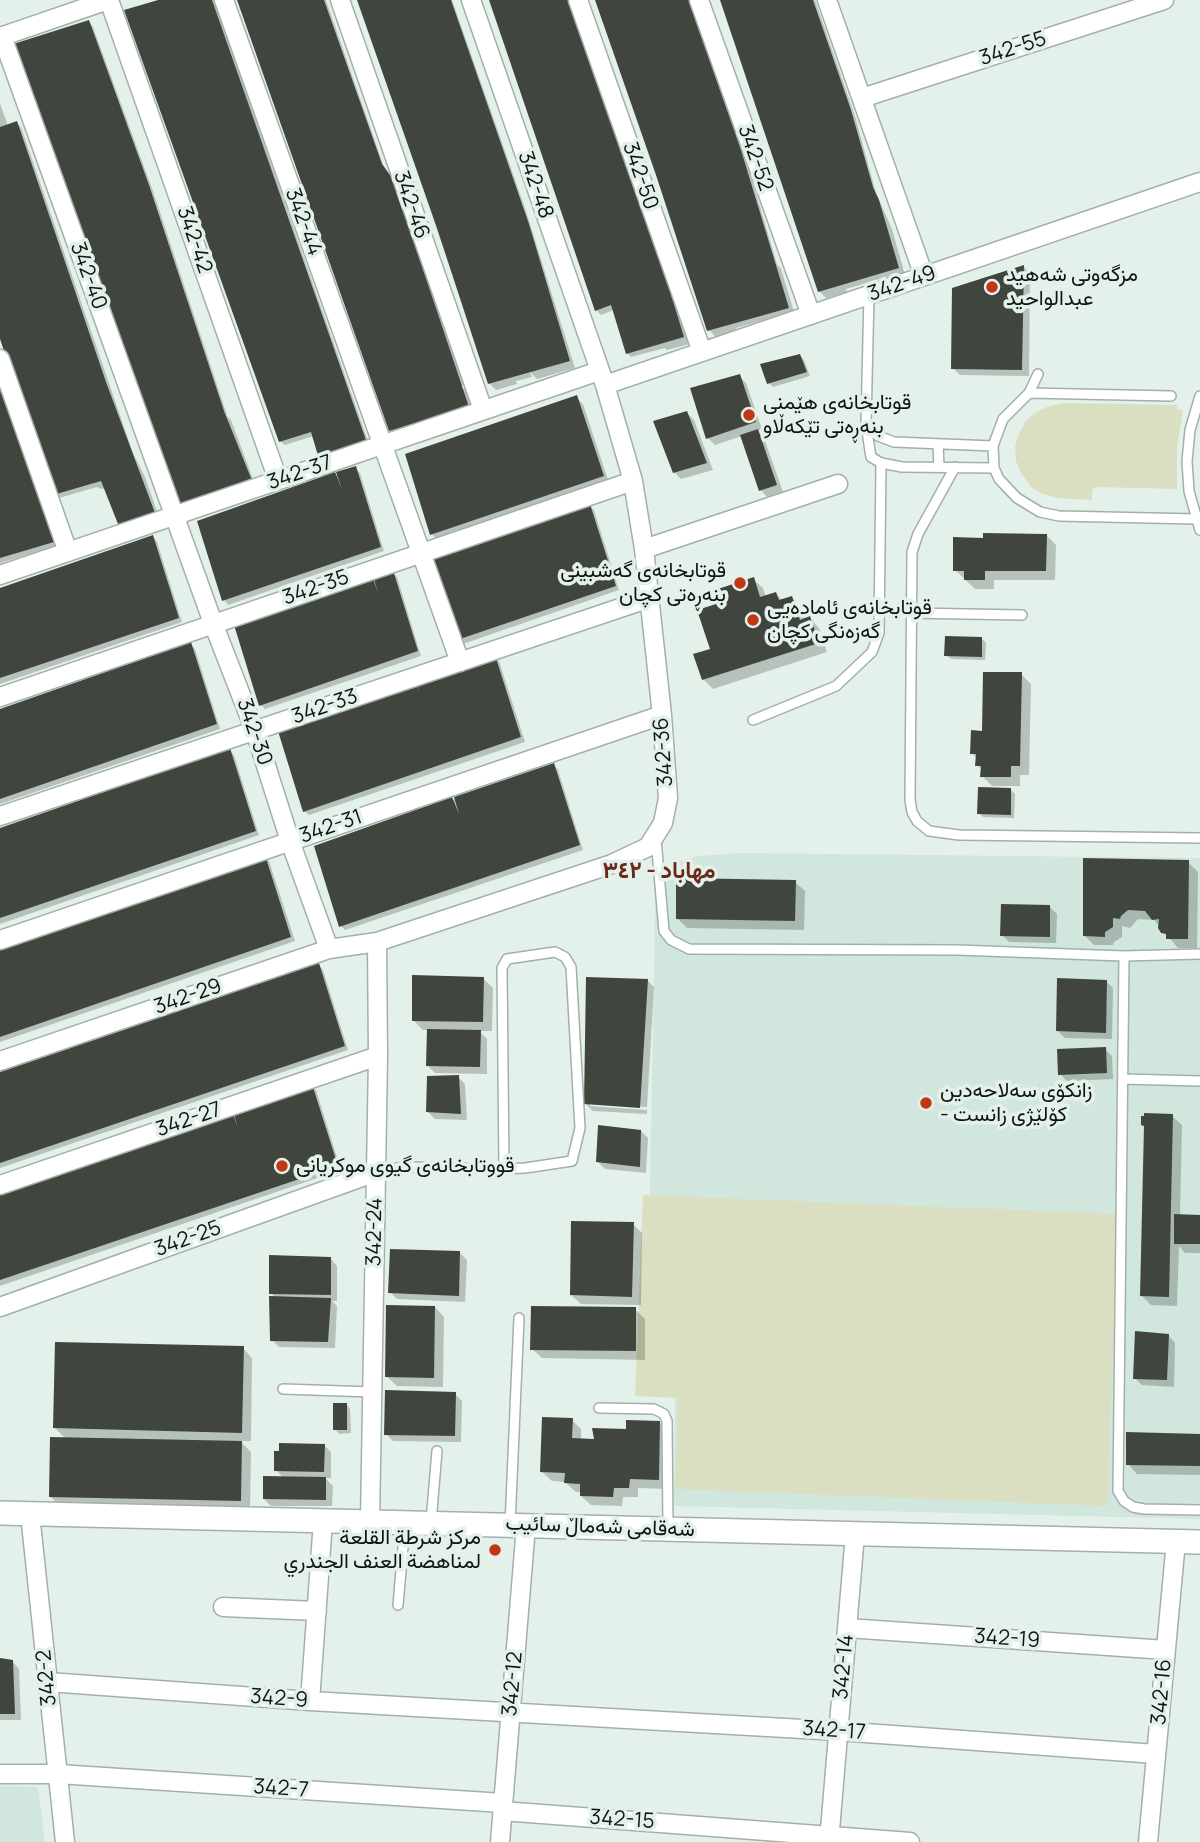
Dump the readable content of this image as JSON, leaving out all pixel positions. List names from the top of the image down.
{
  "streets": {
    "street": [
      "342-55",
      "342-52",
      "342-50",
      "342-48",
      "342-46",
      "342-44",
      "342-42",
      "342-40",
      "342-49",
      "342-37",
      "342-35",
      "342-33",
      "342-30",
      "342-36",
      "342-31",
      "342-29",
      "342-27",
      "342-24",
      "342-25",
      "شەقامی شەماڵ سائیب",
      "342-19",
      "342-14",
      "342-2",
      "342-12",
      "342-16",
      "342-9",
      "342-17",
      "342-7",
      "342-15"
    ]
  },
  "crossings": [
    ["342-52", "342-49"],
    ["342-50", "342-49"],
    ["342-48", "342-49"],
    ["342-48", "342-37"],
    ["342-48", "342-36"],
    ["342-46", "342-37"],
    ["342-44", "342-37"],
    ["342-44", "342-35"],
    ["342-44", "342-33"],
    ["342-42", "342-37"],
    ["342-40", "342-37"],
    ["342-40", "342-30"],
    ["342-49", "342-37"],
    ["342-49", "342-36"],
    ["342-37", "342-30"],
    ["342-37", "342-36"],
    ["342-35", "342-30"],
    ["342-35", "342-36"],
    ["342-33", "342-30"],
    ["342-33", "342-36"],
    ["342-30", "342-31"],
    ["342-30", "342-29"],
    ["342-36", "342-31"],
    ["342-29", "342-24"],
    ["342-27", "342-24"],
    ["342-24", "342-25"],
    ["342-24", "شەقامی شەماڵ سائیب"],
    ["شەقامی شەماڵ سائیب", "342-14"],
    ["شەقامی شەماڵ سائیب", "342-2"],
    ["شەقامی شەماڵ سائیب", "342-12"],
    ["شەقامی شەماڵ سائیب", "342-16"],
    ["342-19", "342-14"],
    ["342-19", "342-16"],
    ["342-14", "342-17"],
    ["342-14", "342-15"],
    ["342-2", "342-9"],
    ["342-2", "342-7"],
    ["342-12", "342-9"],
    ["342-12", "342-17"],
    ["342-12", "342-7"],
    ["342-12", "342-15"],
    ["342-16", "342-17"],
    ["342-9", "342-17"],
    ["342-7", "342-15"]
  ],
  "districts": ["مهاباد - ٣٤٢"],
  "places": [
    "مزگه‌وتی شه‌هید عبدالواحید",
    "قوتابخانەی هێمنی بنەڕەتی تێکەڵاو",
    "قوتابخانەی گەشبینی بنەڕەتی کچان",
    "قوتابخانەی ئامادەیی گەزەنگی کچان",
    "زانکۆی سەلاحەدین - کۆلێژی زانست",
    "قووتابخانەی گيوی موكريانی",
    "مركز شرطة القلعة لمناهضة العنف الجندري"
  ]
}
